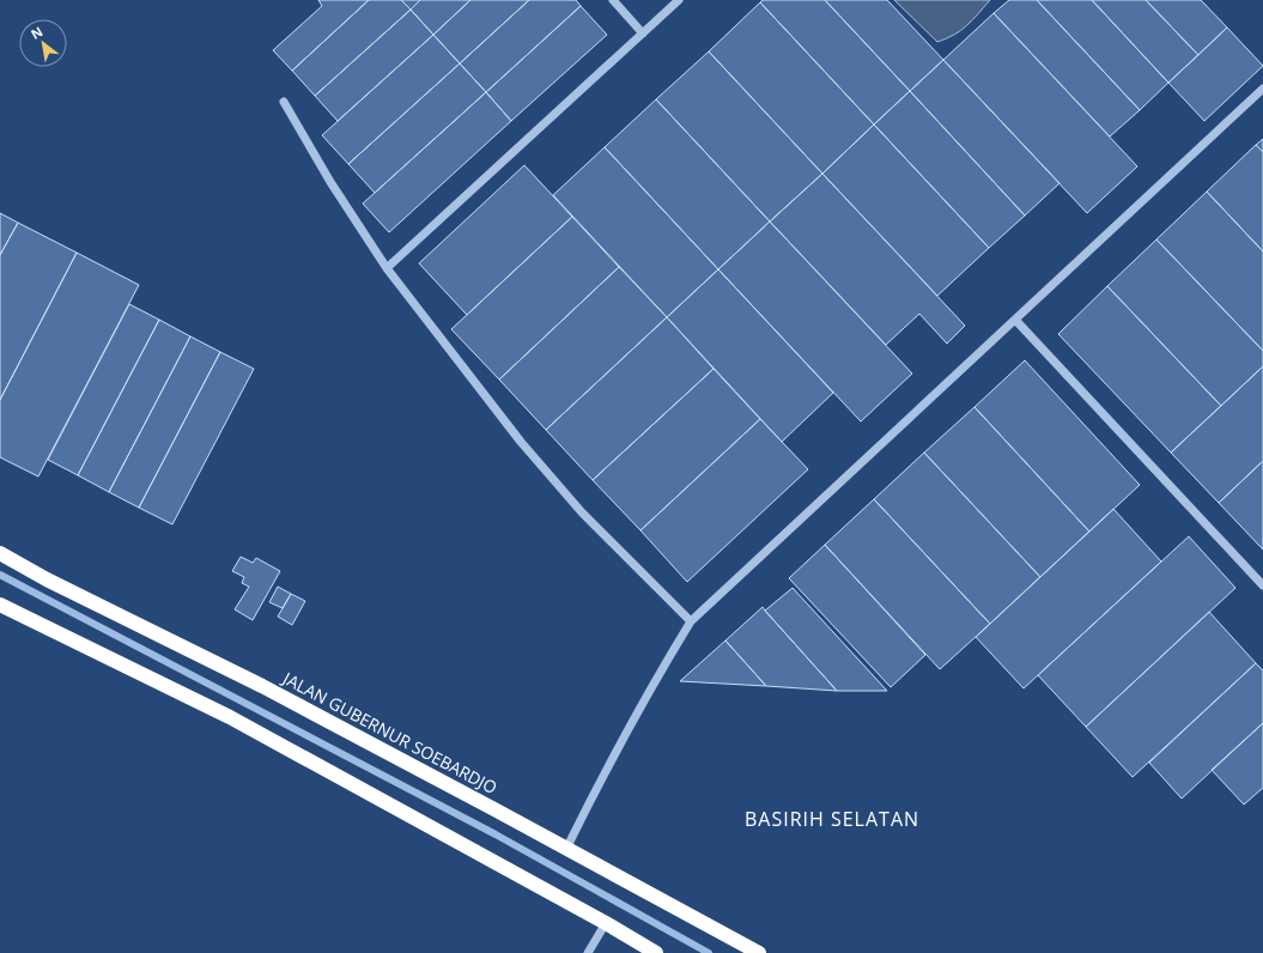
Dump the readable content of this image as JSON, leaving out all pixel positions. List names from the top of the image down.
{
  "streets": {
    "highway": ["JALAN GUBERNUR SOEBARDJO"]
  },
  "districts": ["BASIRIH SELATAN"],
  "north": "top left"
}
